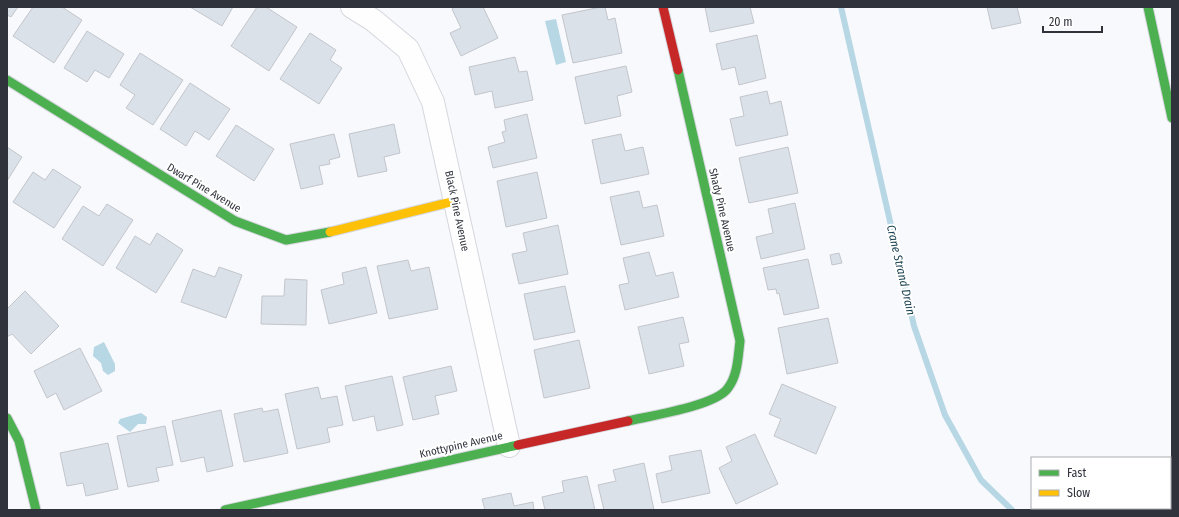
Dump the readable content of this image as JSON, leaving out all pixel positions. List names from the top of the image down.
{
  "streets": {
    "street": [
      "Dwarf Pine Avenue",
      "Shady Pine Avenue",
      "Black Pine Avenue",
      "Knottypine Avenue"
    ]
  },
  "crossings": [
    ["Dwarf Pine Avenue", "Black Pine Avenue"],
    ["Shady Pine Avenue", "Knottypine Avenue"],
    ["Black Pine Avenue", "Knottypine Avenue"]
  ],
  "water": ["Crane Strand Drain"],
  "legend": ["Fast", "Slow"],
  "scale_bar": "20 m"
}
